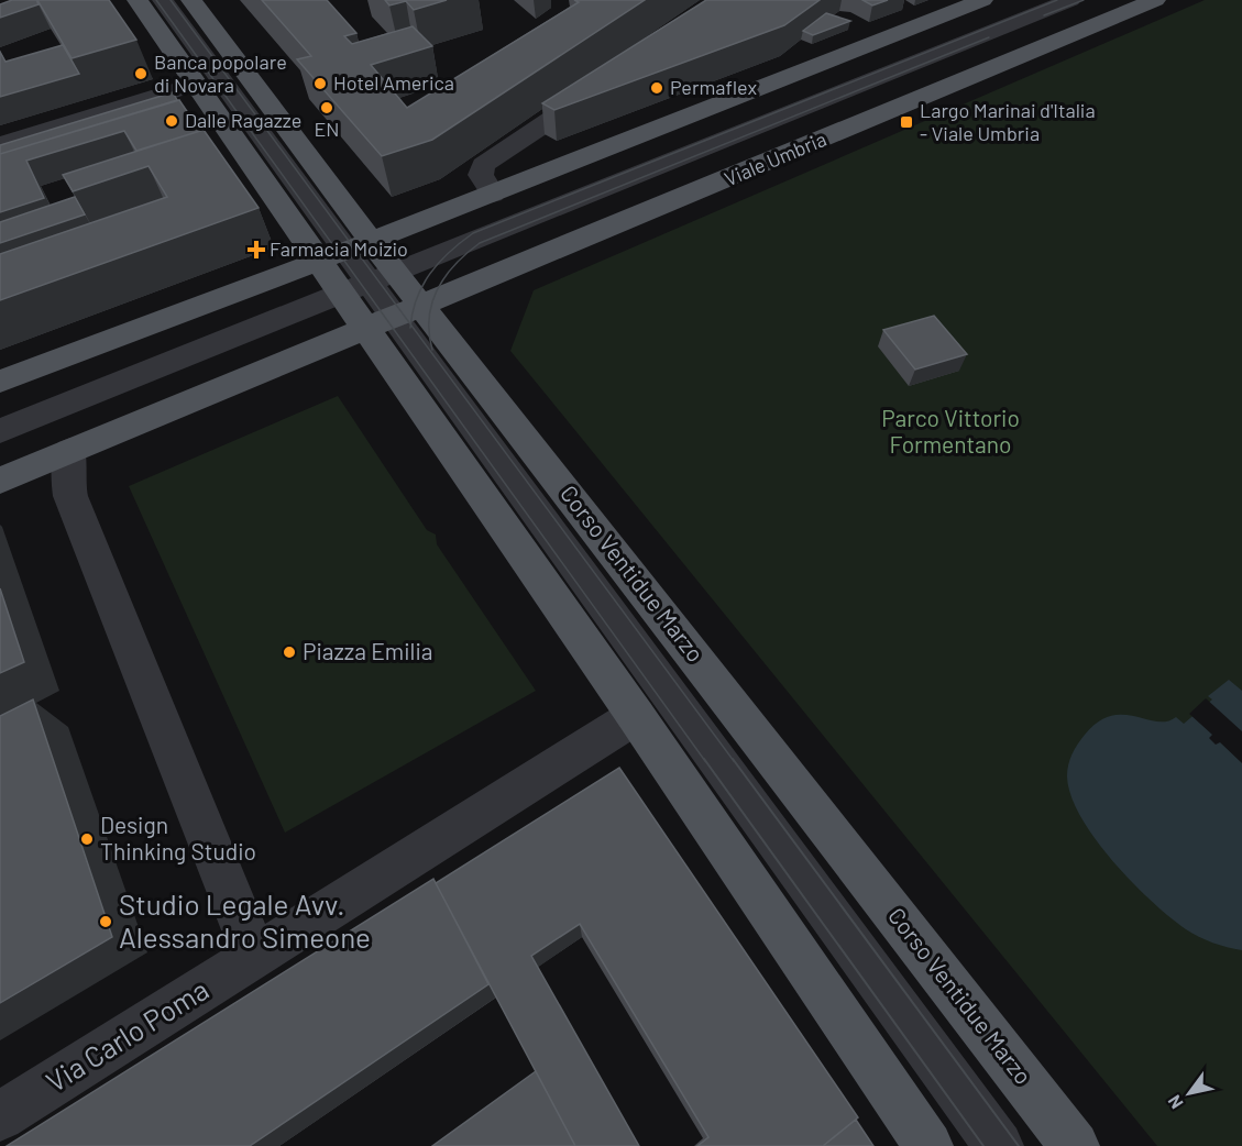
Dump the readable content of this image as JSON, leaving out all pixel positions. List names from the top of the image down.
{
  "streets": {
    "main road": ["Viale Umbria", "Corso Ventidue Marzo"],
    "street": ["Via Carlo Poma"]
  },
  "crossings": [
    ["Viale Umbria", "Corso Ventidue Marzo"]
  ],
  "parks": ["Parco Vittorio Formentano"],
  "places": {
    "other": [
      "Banca popolare di Novara",
      "Hotel America",
      "Permaflex",
      "EN",
      "Dalle Ragazze",
      "Piazza Emilia",
      "Design Thinking Studio",
      "Studio Legale Avv. Alessandro Simeone"
    ],
    "transit": ["Largo Marinai d'Italia - Viale Umbria"],
    "health": ["Farmacia Moizio"]
  },
  "north": "bottom left"
}
